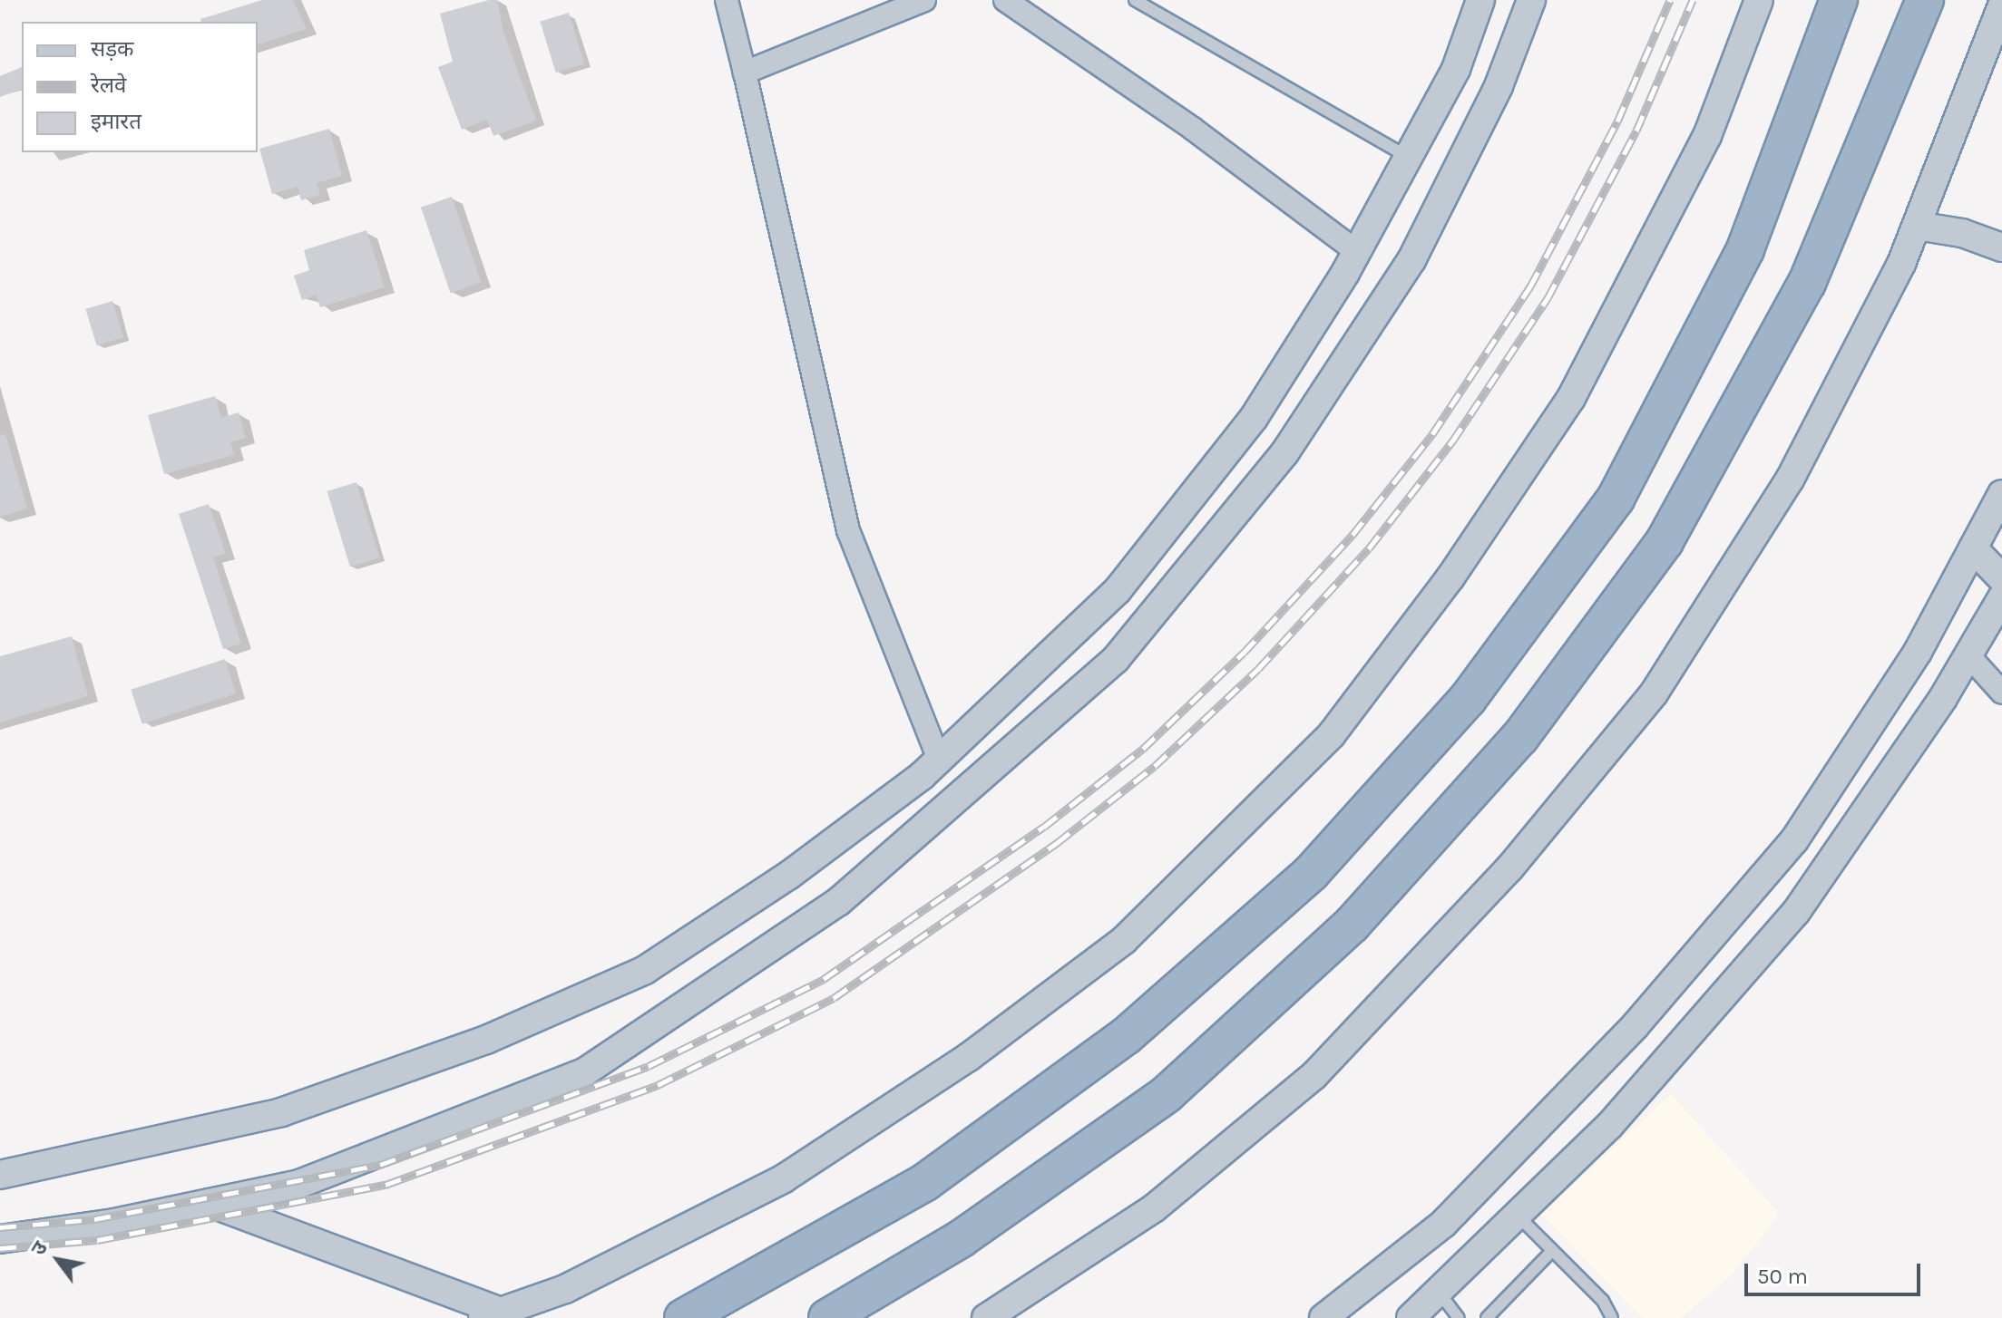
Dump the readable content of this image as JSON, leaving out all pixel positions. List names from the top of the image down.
{
  "legend": ["सड़क", "रेलवे", "इमारत"],
  "scale_bar": "50 m",
  "north": "top left"
}
